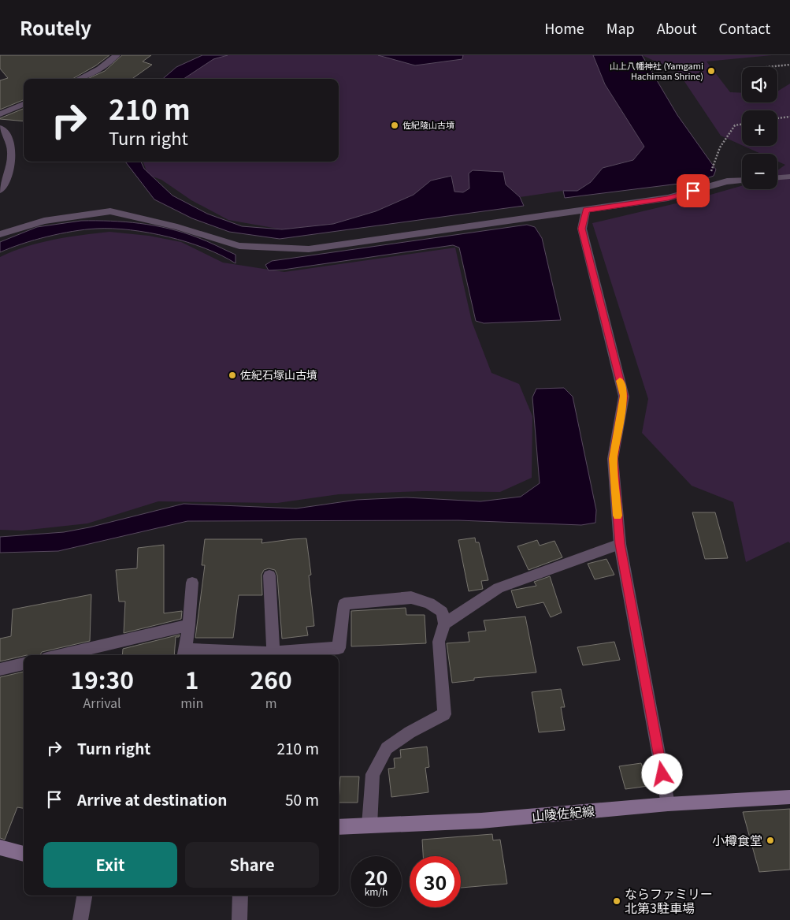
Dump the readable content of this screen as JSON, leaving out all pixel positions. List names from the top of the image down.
{
  "streets": {
    "main road": ["山陵佐紀線"]
  },
  "places": [
    "山上八幡神社 (Yamgami Hachiman Shrine)",
    "佐紀陵山古墳",
    "佐紀石塚山古墳",
    "小樽食堂",
    "ならファミリー 北第3駐車場"
  ],
  "page": {
    "header": "Routely",
    "nav": [
      "Home",
      "Map",
      "About",
      "Contact"
    ],
    "map_buttons": ["+", "−"],
    "turn": ["210 m", "Turn right"],
    "eta": [
      "19:30",
      "Arrival",
      "1",
      "min",
      "260",
      "m"
    ],
    "list": [
      {
        "name": "Turn right",
        "value": "210 m"
      },
      {
        "name": "Arrive at destination",
        "value": "50 m"
      }
    ],
    "buttons": ["Exit", "Share"],
    "speed": "20 km/h",
    "limit": "30"
  }
}
